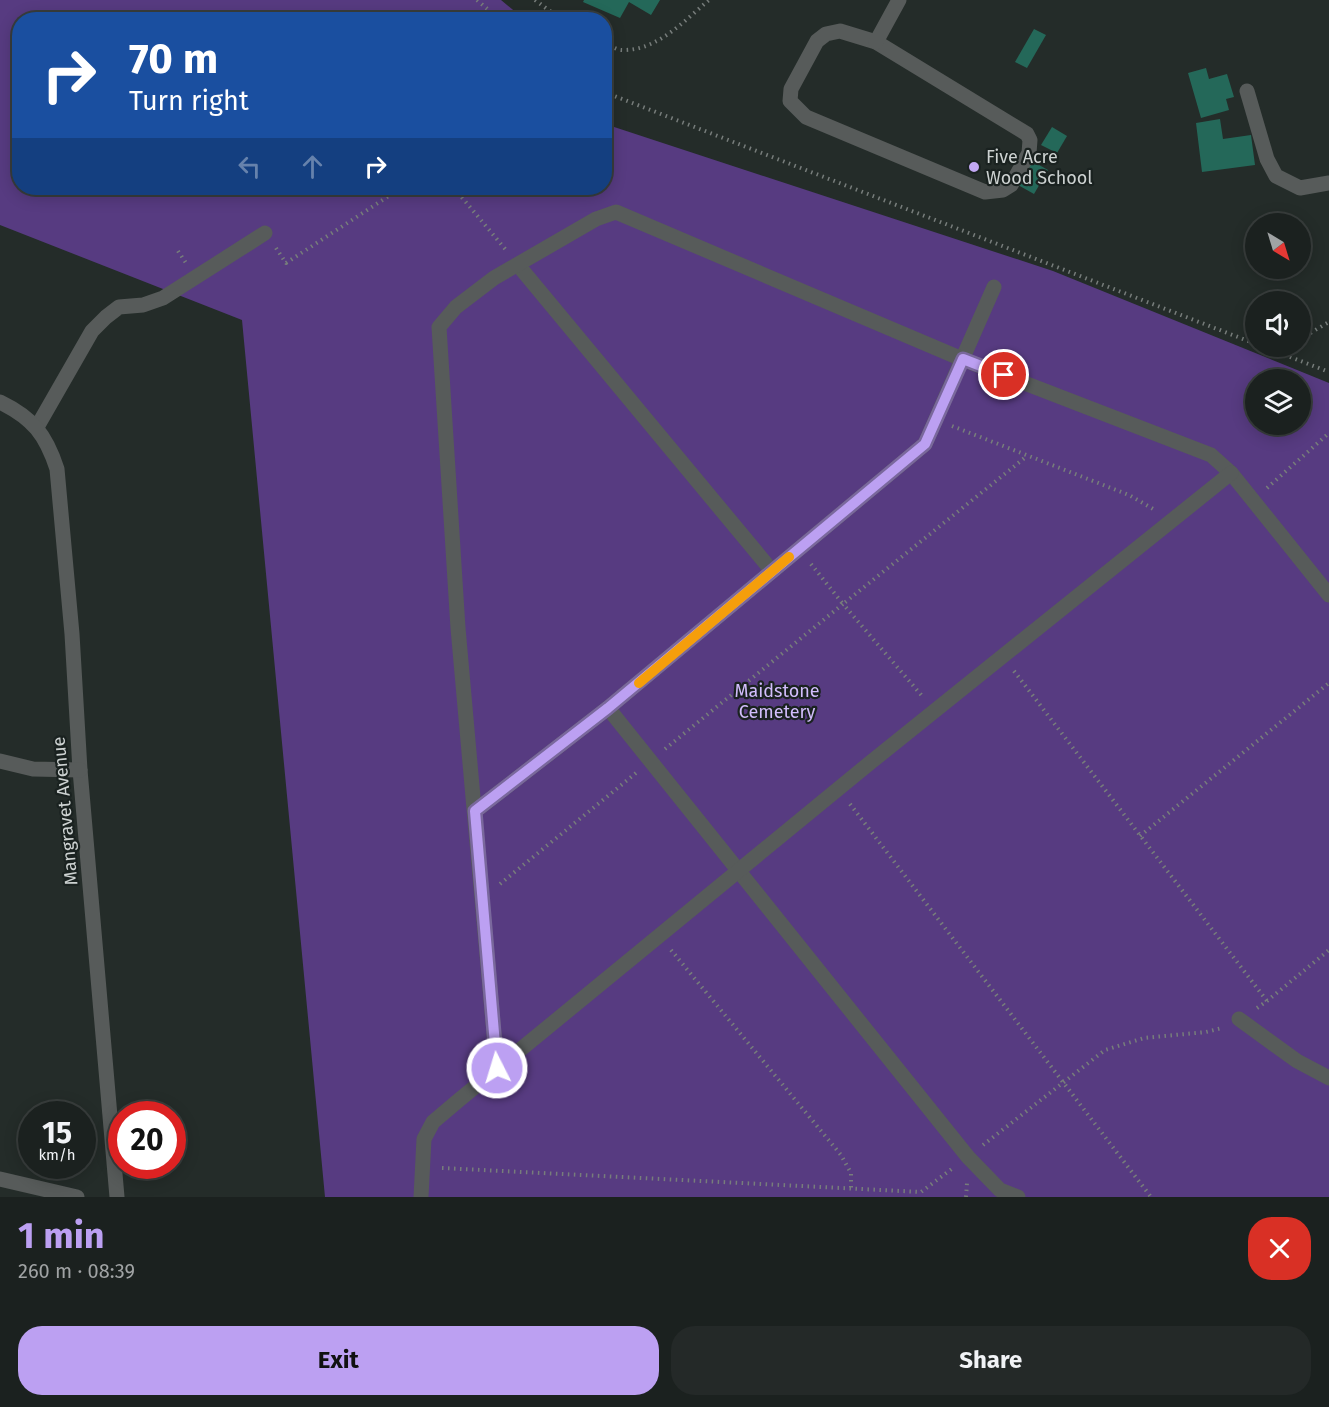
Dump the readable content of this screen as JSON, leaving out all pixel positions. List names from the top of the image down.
{
  "streets": {
    "street": ["Mangravet Avenue"]
  },
  "parks": ["Maidstone Cemetery"],
  "places": ["Five Acre Wood School"],
  "north": "bottom right",
  "page": {
    "turn": ["70 m", "Turn right"],
    "speed": "15 km/h",
    "limit": "20",
    "heading": ["1 min", "260 m · 08:39"],
    "buttons": ["Exit", "Share"]
  }
}
